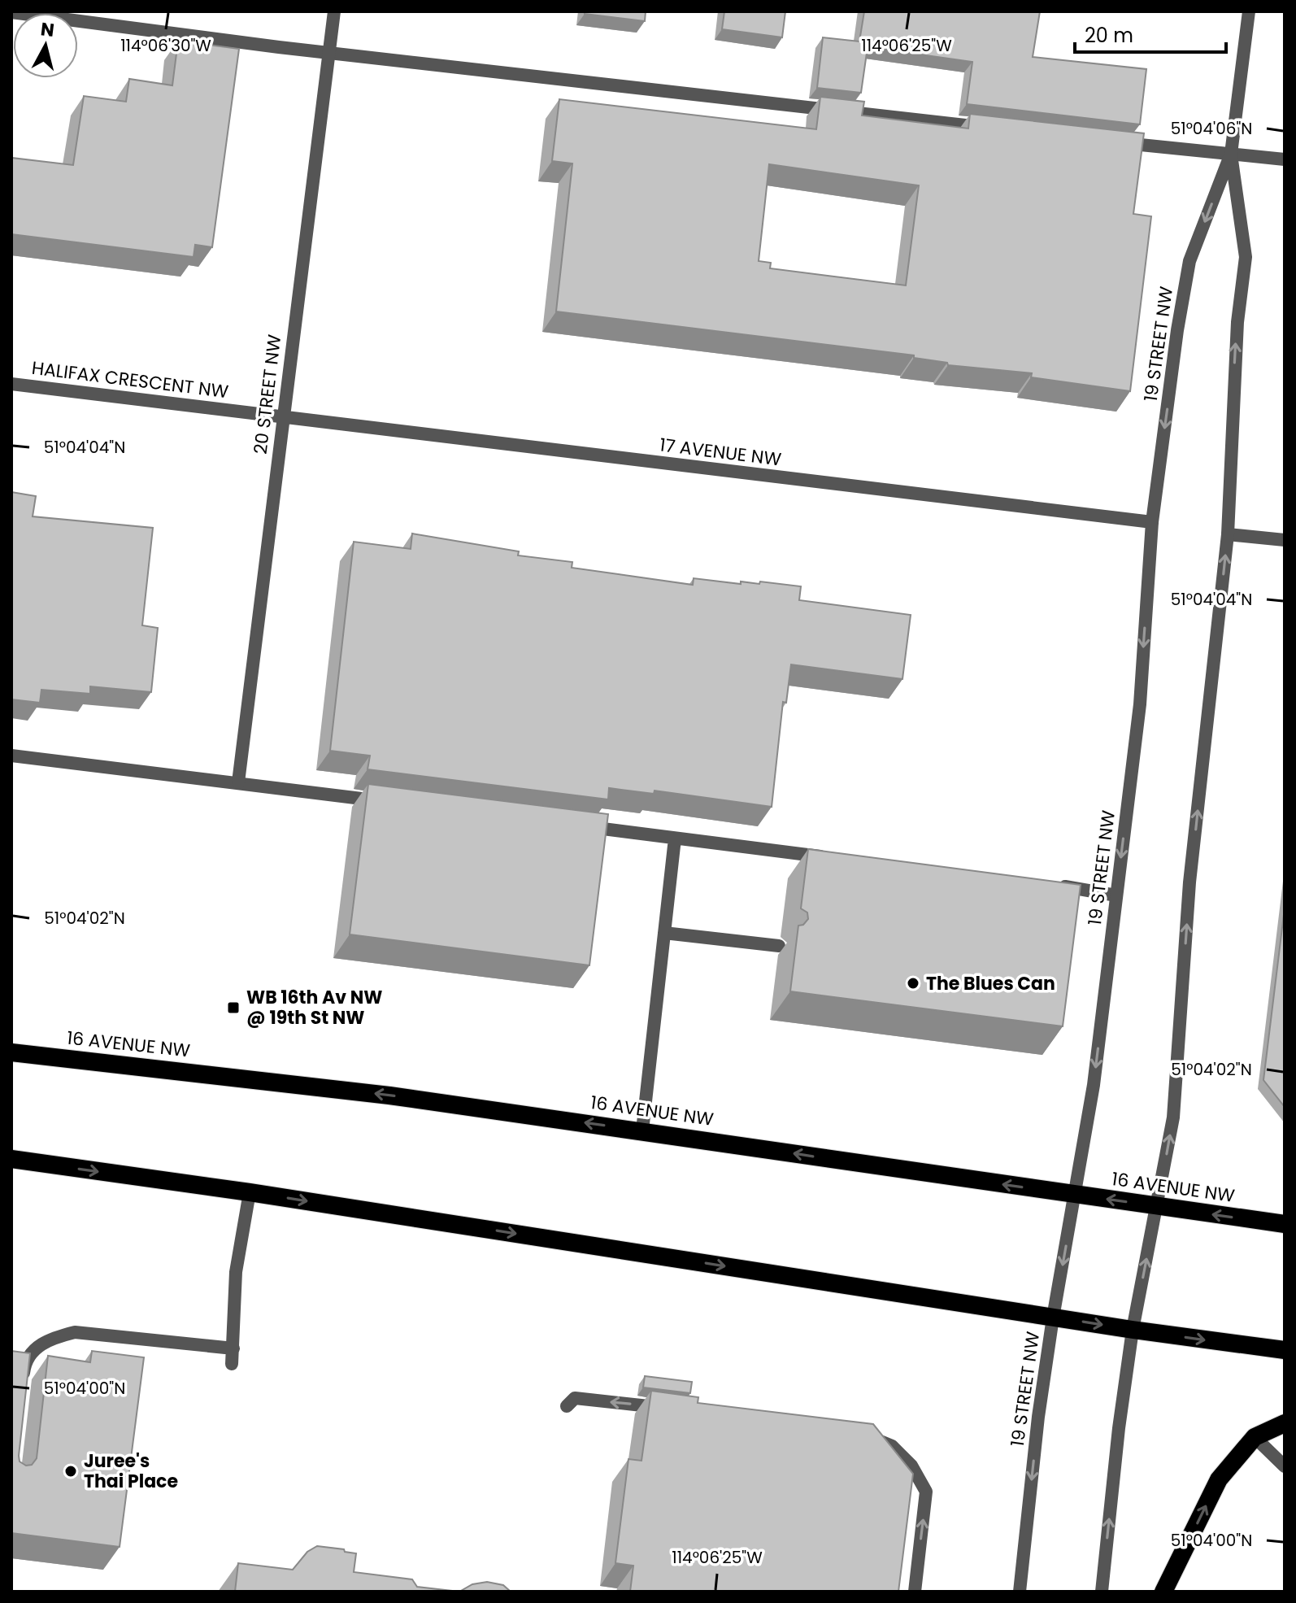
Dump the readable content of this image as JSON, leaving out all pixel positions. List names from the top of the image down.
{
  "streets": {
    "highway": ["16 AVENUE NW"],
    "street": [
      "19 STREET NW",
      "HALIFAX CRESCENT NW",
      "20 STREET NW",
      "17 AVENUE NW"
    ]
  },
  "crossings": [
    ["19 STREET NW", "17 AVENUE NW"],
    ["19 STREET NW", "16 AVENUE NW"],
    ["HALIFAX CRESCENT NW", "20 STREET NW"],
    ["HALIFAX CRESCENT NW", "17 AVENUE NW"],
    ["20 STREET NW", "17 AVENUE NW"]
  ],
  "places": {
    "other": ["The Blues Can", "Juree's Thai Place"],
    "transit": ["WB 16th Av NW @ 19th St NW"]
  },
  "scale_bar": "20 m",
  "north": "top",
  "coordinates": [
    "114°06'30\"W",
    "114°06'25\"W",
    "51°04'06\"N",
    "51°04'04\"N",
    "51°04'02\"N",
    "51°04'00\"N"
  ]
}
